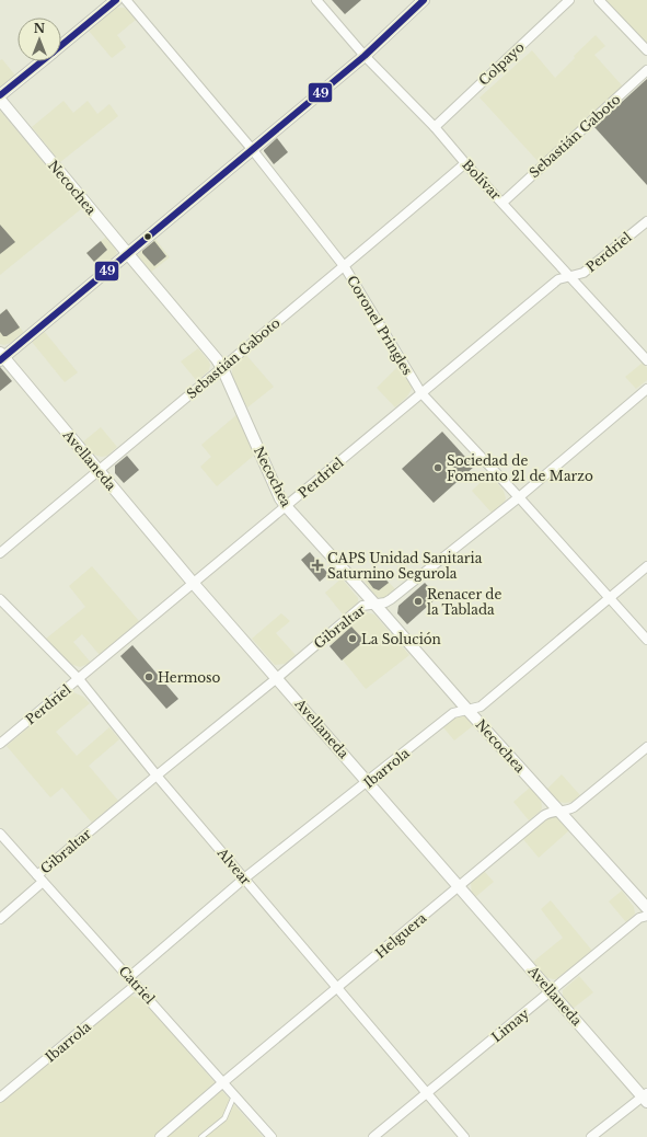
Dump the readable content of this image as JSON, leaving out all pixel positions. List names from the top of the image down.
{
  "streets": {
    "street": [
      "Colpayo",
      "Sebastián Gaboto",
      "Bolívar",
      "Necochea",
      "Perdriel",
      "Coronel Pringles",
      "Avellaneda",
      "Gibraltar",
      "Ibarrola",
      "Alvear",
      "Helguera",
      "Catriel",
      "Limay"
    ]
  },
  "crossings": [
    ["Colpayo", "Bolívar"],
    ["Sebastián Gaboto", "Bolívar"],
    ["Sebastián Gaboto", "Necochea"],
    ["Sebastián Gaboto", "Coronel Pringles"],
    ["Sebastián Gaboto", "Avellaneda"],
    ["Bolívar", "Perdriel"],
    ["Necochea", "Perdriel"],
    ["Necochea", "Gibraltar"],
    ["Necochea", "Ibarrola"],
    ["Necochea", "Helguera"],
    ["Perdriel", "Coronel Pringles"],
    ["Perdriel", "Avellaneda"],
    ["Perdriel", "Alvear"],
    ["Coronel Pringles", "Gibraltar"],
    ["Coronel Pringles", "Ibarrola"],
    ["Avellaneda", "Gibraltar"],
    ["Avellaneda", "Ibarrola"],
    ["Avellaneda", "Helguera"],
    ["Avellaneda", "Limay"],
    ["Gibraltar", "Alvear"],
    ["Gibraltar", "Catriel"],
    ["Ibarrola", "Alvear"],
    ["Ibarrola", "Catriel"],
    ["Alvear", "Helguera"],
    ["Alvear", "Limay"],
    ["Helguera", "Catriel"]
  ],
  "places": {
    "other": [
      "Sociedad de Fomento 21 de Marzo",
      "Renacer de la Tablada",
      "La Solución",
      "Hermoso"
    ],
    "health": ["CAPS Unidad Sanitaria Saturnino Segurola"]
  },
  "lines": ["transit line 49"],
  "north": "top"
}
